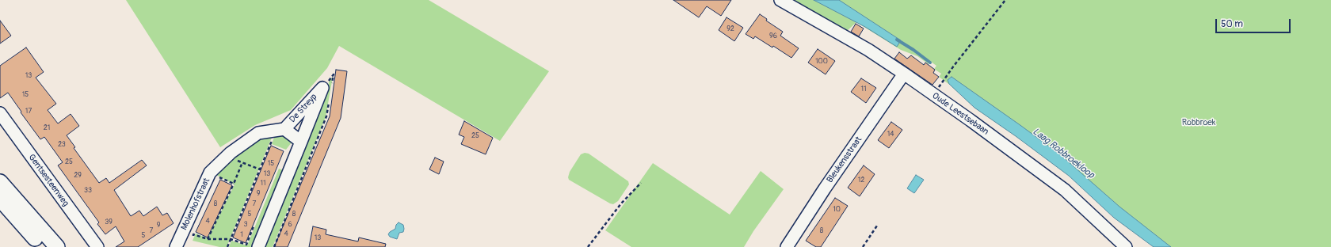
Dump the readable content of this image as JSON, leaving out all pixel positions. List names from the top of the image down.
{
  "streets": {
    "street": [
      "De Streyp",
      "Oude Leestsebaan",
      "Bleukensstraat",
      "Gentsesteenweg",
      "Molenhofstraat"
    ]
  },
  "crossings": [
    ["De Streyp", "Molenhofstraat"],
    ["Oude Leestsebaan", "Bleukensstraat"]
  ],
  "water": ["Laag Robbroekloop"],
  "parks": ["Robbroek"],
  "house_numbers": [
    "92",
    "96",
    "100",
    "13",
    "11",
    "15",
    "17",
    "21",
    "14",
    "25",
    "23",
    "25",
    "15",
    "13",
    "29",
    "12",
    "11",
    "33",
    "9",
    "8",
    "7",
    "10",
    "5",
    "8",
    "4",
    "39",
    "3",
    "6",
    "9",
    "7",
    "8",
    "4",
    "1",
    "5",
    "13"
  ],
  "scale_bar": "50 m"
}
